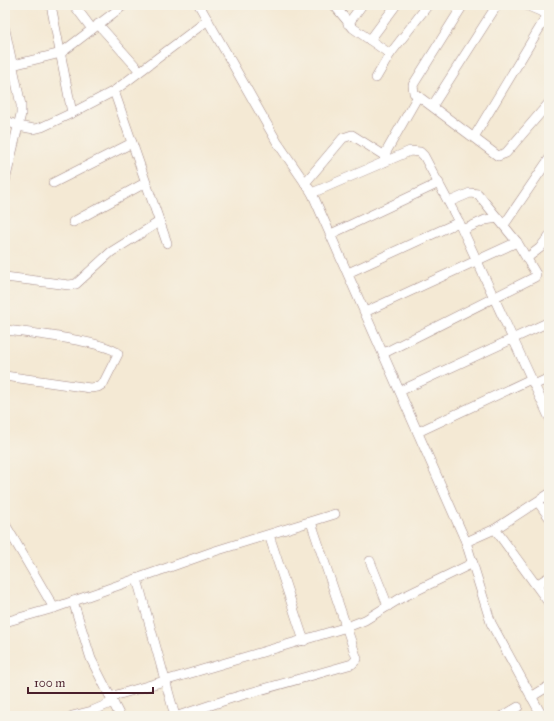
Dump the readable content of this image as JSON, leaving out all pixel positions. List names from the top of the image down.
{
  "scale_bar": "100 m"
}
